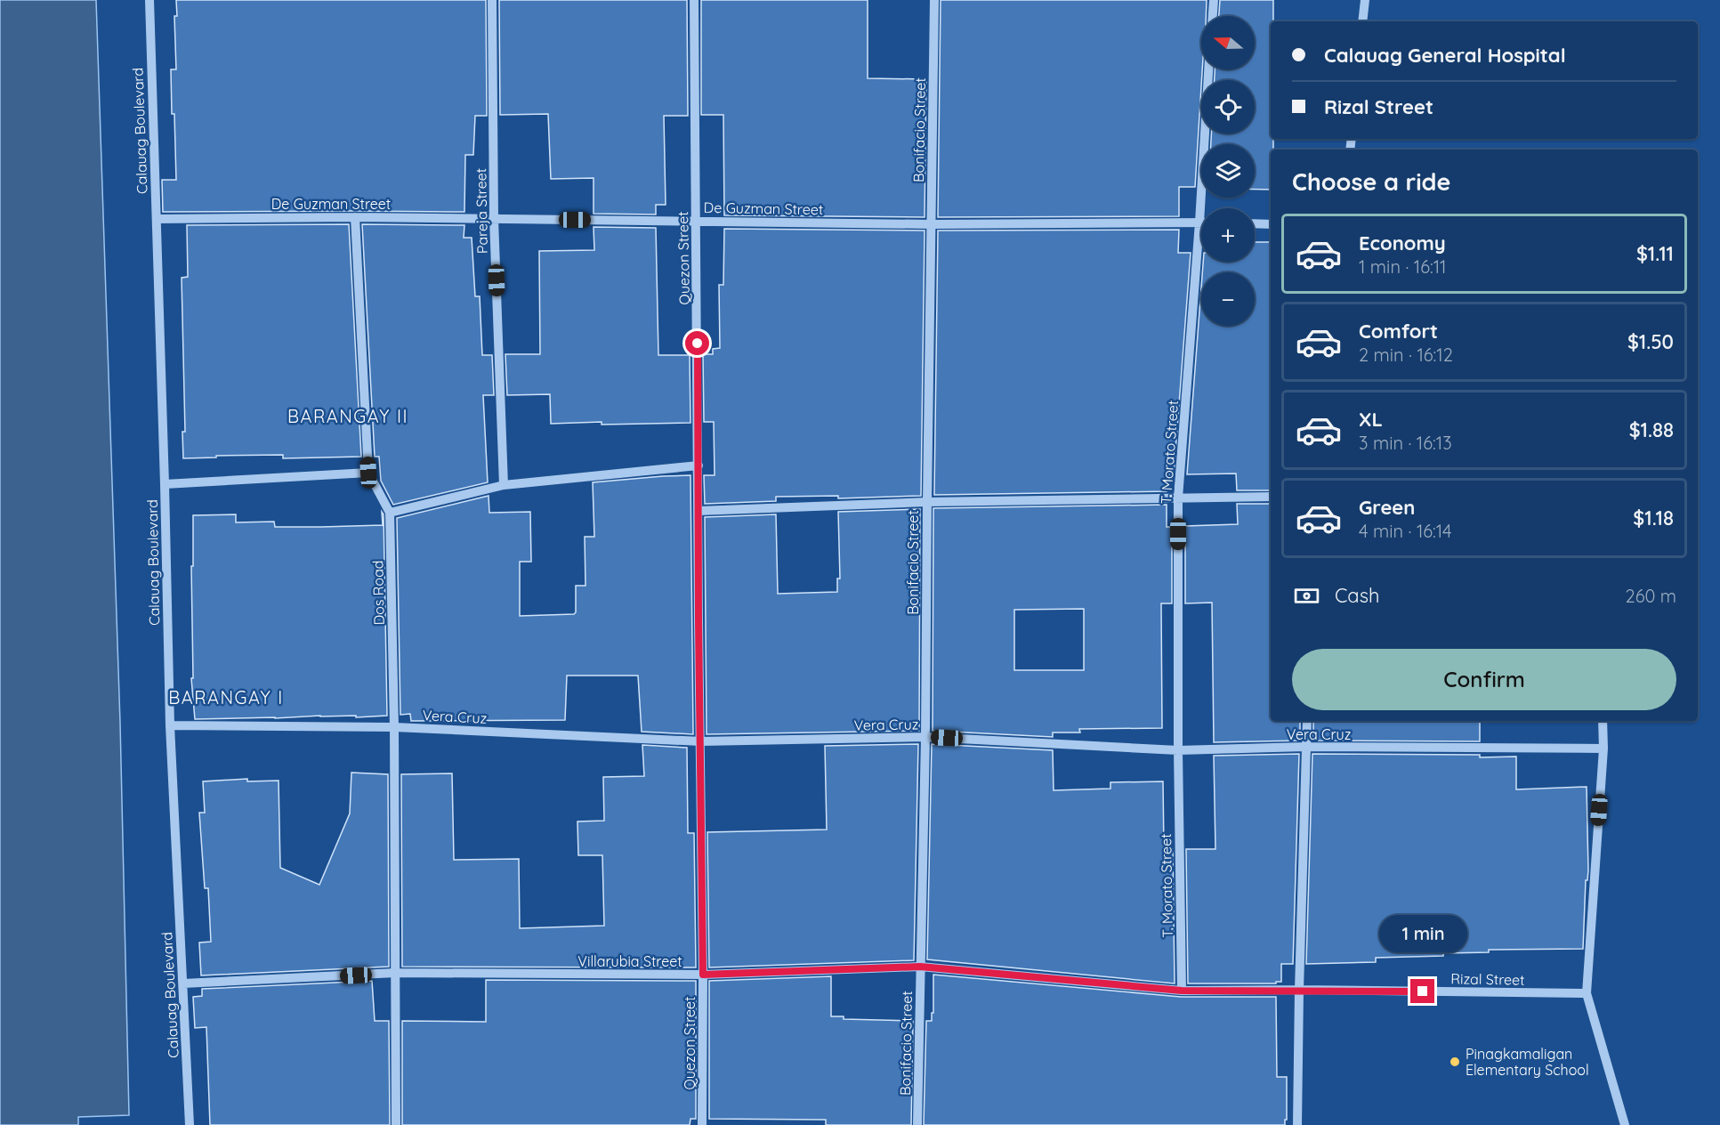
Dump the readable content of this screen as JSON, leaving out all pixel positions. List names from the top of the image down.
{
  "streets": {
    "street": [
      "Bonifacio Street",
      "Calauag Boulevard",
      "De Guzman Street",
      "Pareja Street",
      "Quezon Street",
      "T. Morato Street",
      "Dos Road",
      "Vera Cruz",
      "Villarubia Street",
      "Rizal Street"
    ]
  },
  "crossings": [
    ["Bonifacio Street", "De Guzman Street"],
    ["Bonifacio Street", "Vera Cruz"],
    ["Bonifacio Street", "Villarubia Street"],
    ["Calauag Boulevard", "De Guzman Street"],
    ["Calauag Boulevard", "Vera Cruz"],
    ["Calauag Boulevard", "Villarubia Street"],
    ["De Guzman Street", "Pareja Street"],
    ["De Guzman Street", "Quezon Street"],
    ["De Guzman Street", "T. Morato Street"],
    ["De Guzman Street", "Dos Road"],
    ["Quezon Street", "Vera Cruz"],
    ["Quezon Street", "Villarubia Street"],
    ["T. Morato Street", "Vera Cruz"],
    ["T. Morato Street", "Villarubia Street"],
    ["Dos Road", "Vera Cruz"],
    ["Dos Road", "Villarubia Street"],
    ["Villarubia Street", "Rizal Street"]
  ],
  "districts": ["BARANGAY II", "BARANGAY I"],
  "places": ["Pinagkamaligan Elementary School"],
  "north": "left",
  "page": {
    "map_buttons": ["+", "−"],
    "banner": ["Calauag General Hospital", "Rizal Street"],
    "heading": "Choose a ride",
    "list": [
      {
        "name": "Economy",
        "note": "1 min · 16:11",
        "value": "$1.11"
      },
      {
        "name": "Comfort",
        "note": "2 min · 16:12",
        "value": "$1.50"
      },
      {
        "name": "XL",
        "note": "3 min · 16:13",
        "value": "$1.88"
      },
      {
        "name": "Green",
        "note": "4 min · 16:14",
        "value": "$1.18"
      }
    ],
    "pay": ["Cash", "260 m"],
    "buttons": "Confirm",
    "bubble": "1 min"
  }
}
